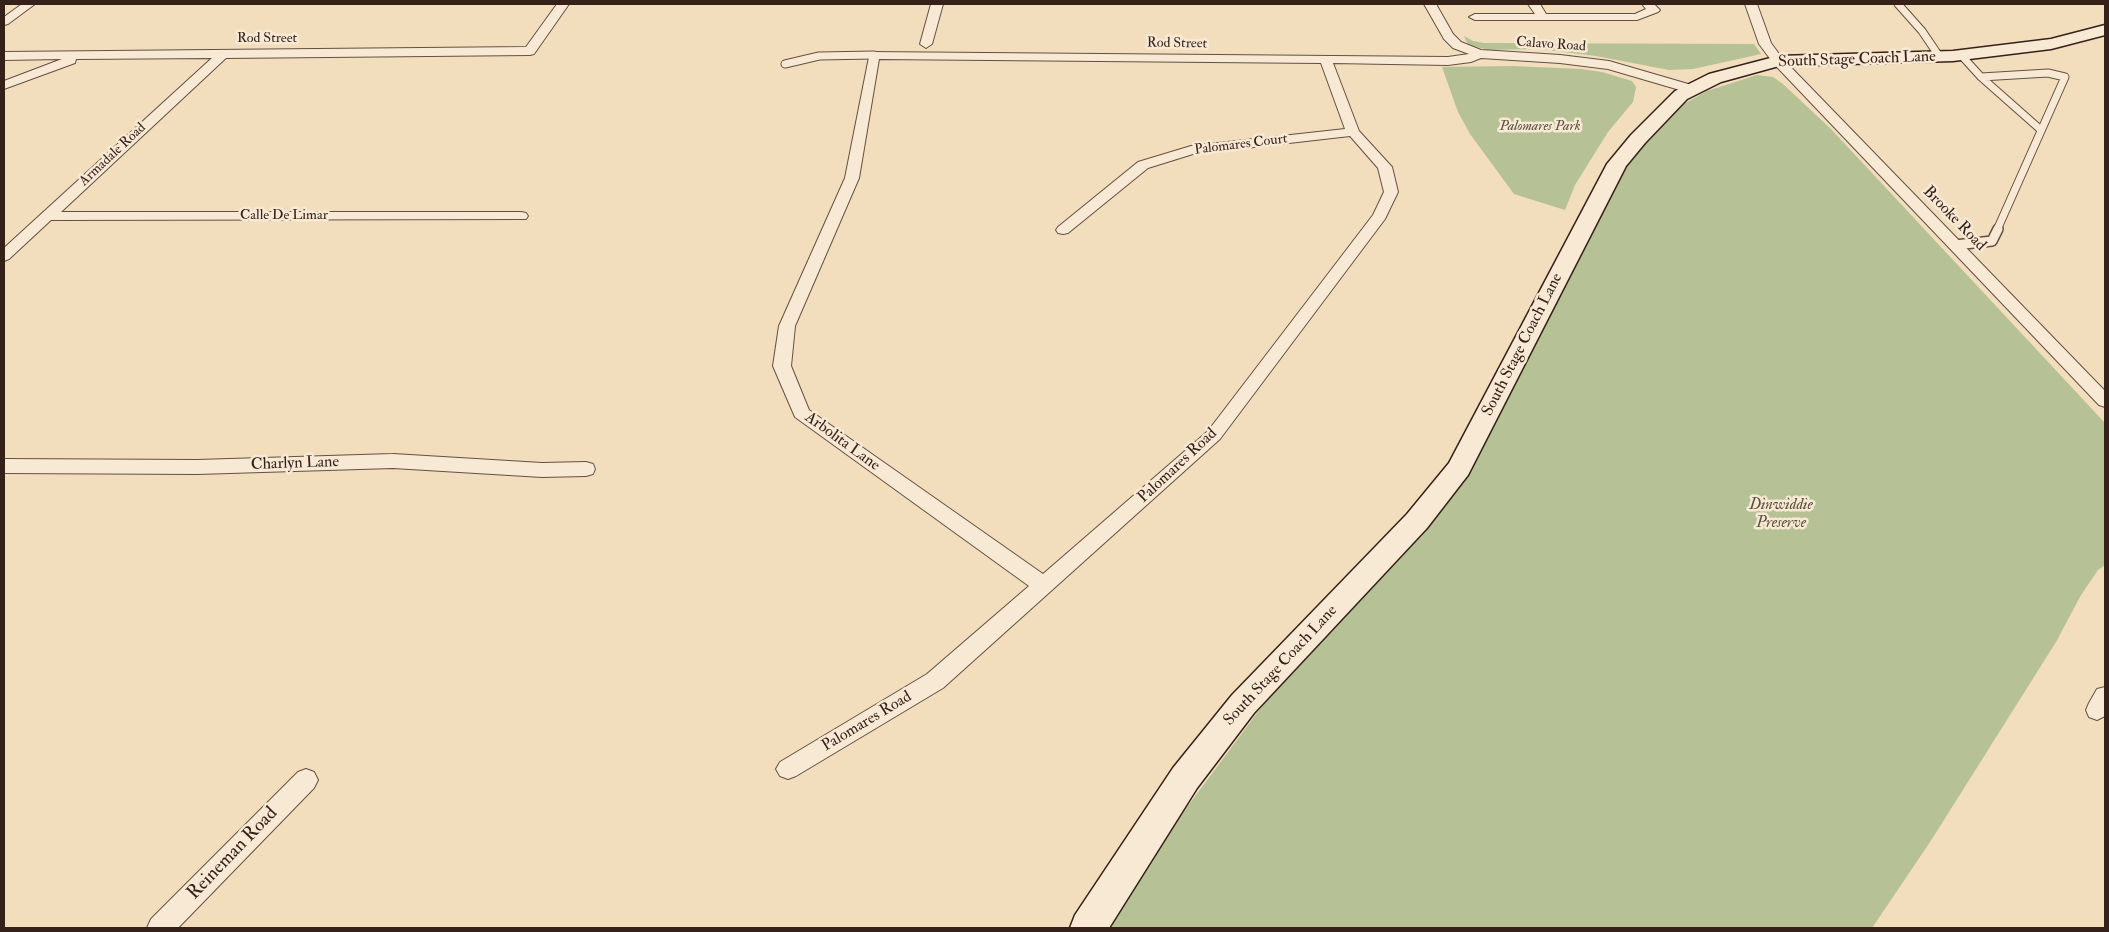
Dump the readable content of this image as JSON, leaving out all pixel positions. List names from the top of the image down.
{
  "streets": {
    "main road": ["South Stage Coach Lane"],
    "street": [
      "Rod Street",
      "Calavo Road",
      "Palomares Court",
      "Armadale Road",
      "Calle De Limar",
      "Brooke Road",
      "Arbolita Lane",
      "Charlyn Lane",
      "Palomares Road",
      "Reineman Road"
    ]
  },
  "crossings": [
    ["Rod Street", "Calavo Road"],
    ["Rod Street", "Armadale Road"],
    ["Rod Street", "Arbolita Lane"],
    ["Rod Street", "Palomares Road"],
    ["Calavo Road", "South Stage Coach Lane"],
    ["South Stage Coach Lane", "Brooke Road"],
    ["Palomares Court", "Palomares Road"],
    ["Armadale Road", "Calle De Limar"],
    ["Arbolita Lane", "Palomares Road"]
  ],
  "parks": ["Palomares Park", "Dinwiddie Preserve"]
}
